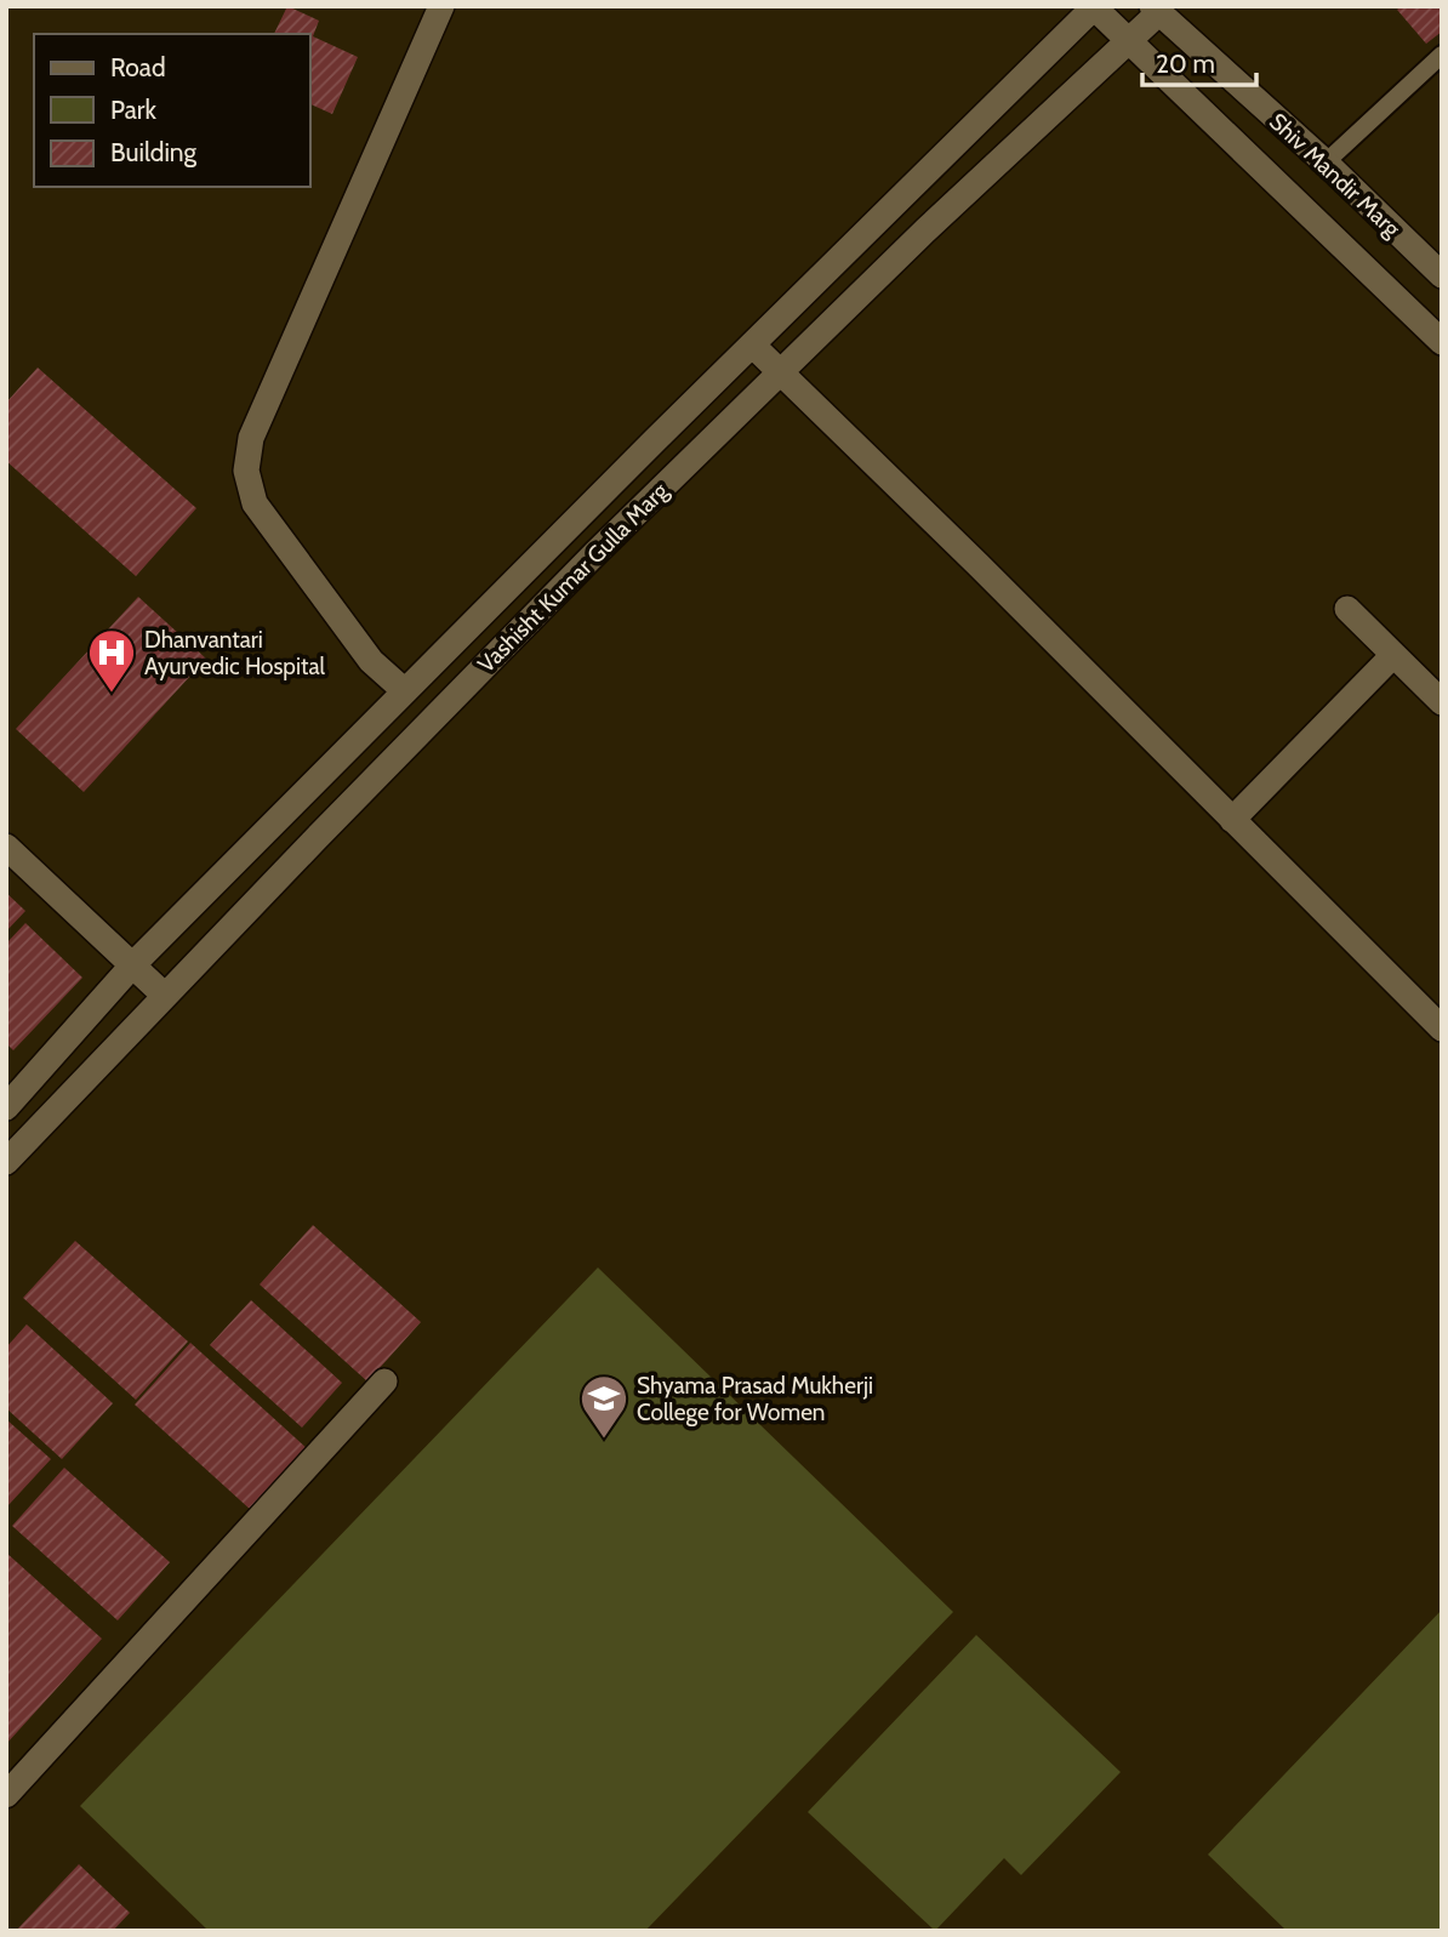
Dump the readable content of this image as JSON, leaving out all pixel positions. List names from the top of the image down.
{
  "streets": {
    "street": ["Shiv Mandir Marg", "Vashisht Kumar Gulla Marg"]
  },
  "crossings": [
    ["Shiv Mandir Marg", "Vashisht Kumar Gulla Marg"]
  ],
  "places": {
    "hospital": ["Dhanvantari Ayurvedic Hospital"],
    "school or university": ["Shyama Prasad Mukherji College for Women"]
  },
  "legend": ["Road", "Park", "Building"],
  "scale_bar": "20 m"
}
